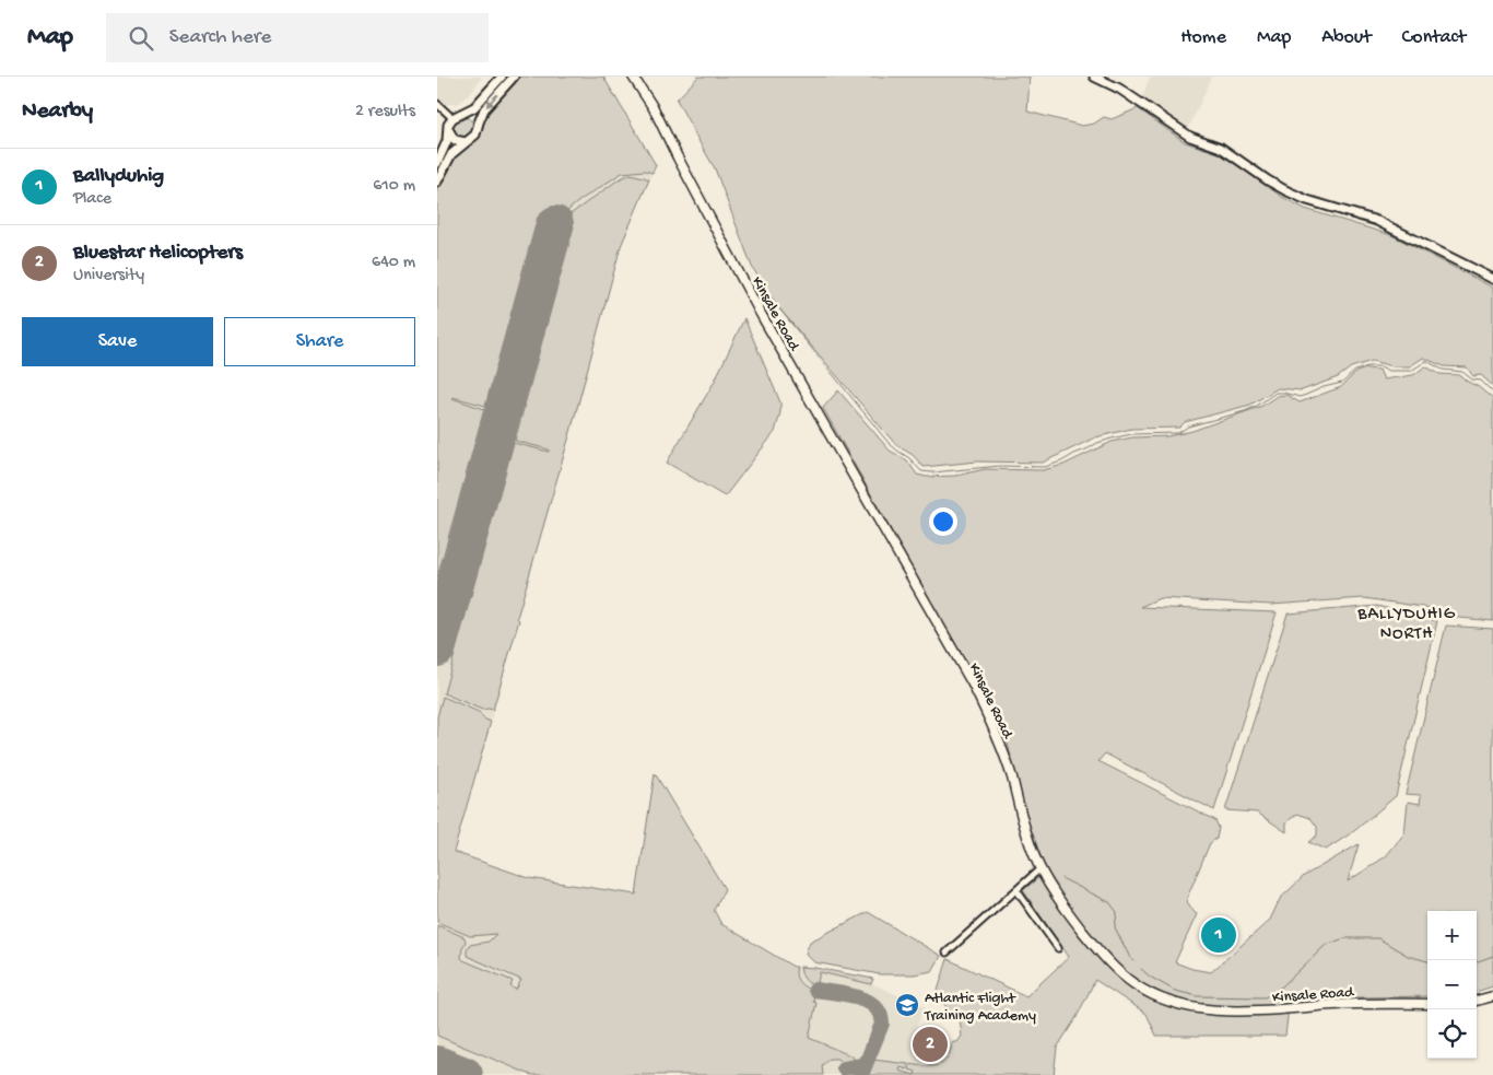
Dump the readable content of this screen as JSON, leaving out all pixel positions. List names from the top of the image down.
{
  "streets": {
    "main road": ["Kinsale Road"]
  },
  "districts": ["BALLYDUHIG NORTH"],
  "places": {
    "school or university": ["Atlantic Flight Training Academy"]
  },
  "page": {
    "header": "Map",
    "search": "Search here",
    "nav": [
      "Home",
      "Map",
      "About",
      "Contact"
    ],
    "heading": ["Nearby", "2 results"],
    "list": [
      {
        "mark": "1",
        "name": "Ballyduhig",
        "note": "Place",
        "value": "610 m"
      },
      {
        "mark": "2",
        "name": "Bluestar Helicopters",
        "note": "University",
        "value": "640 m"
      }
    ],
    "buttons": ["Save", "Share"],
    "map_buttons": ["+", "−"],
    "pins": ["1", "2"]
  }
}
